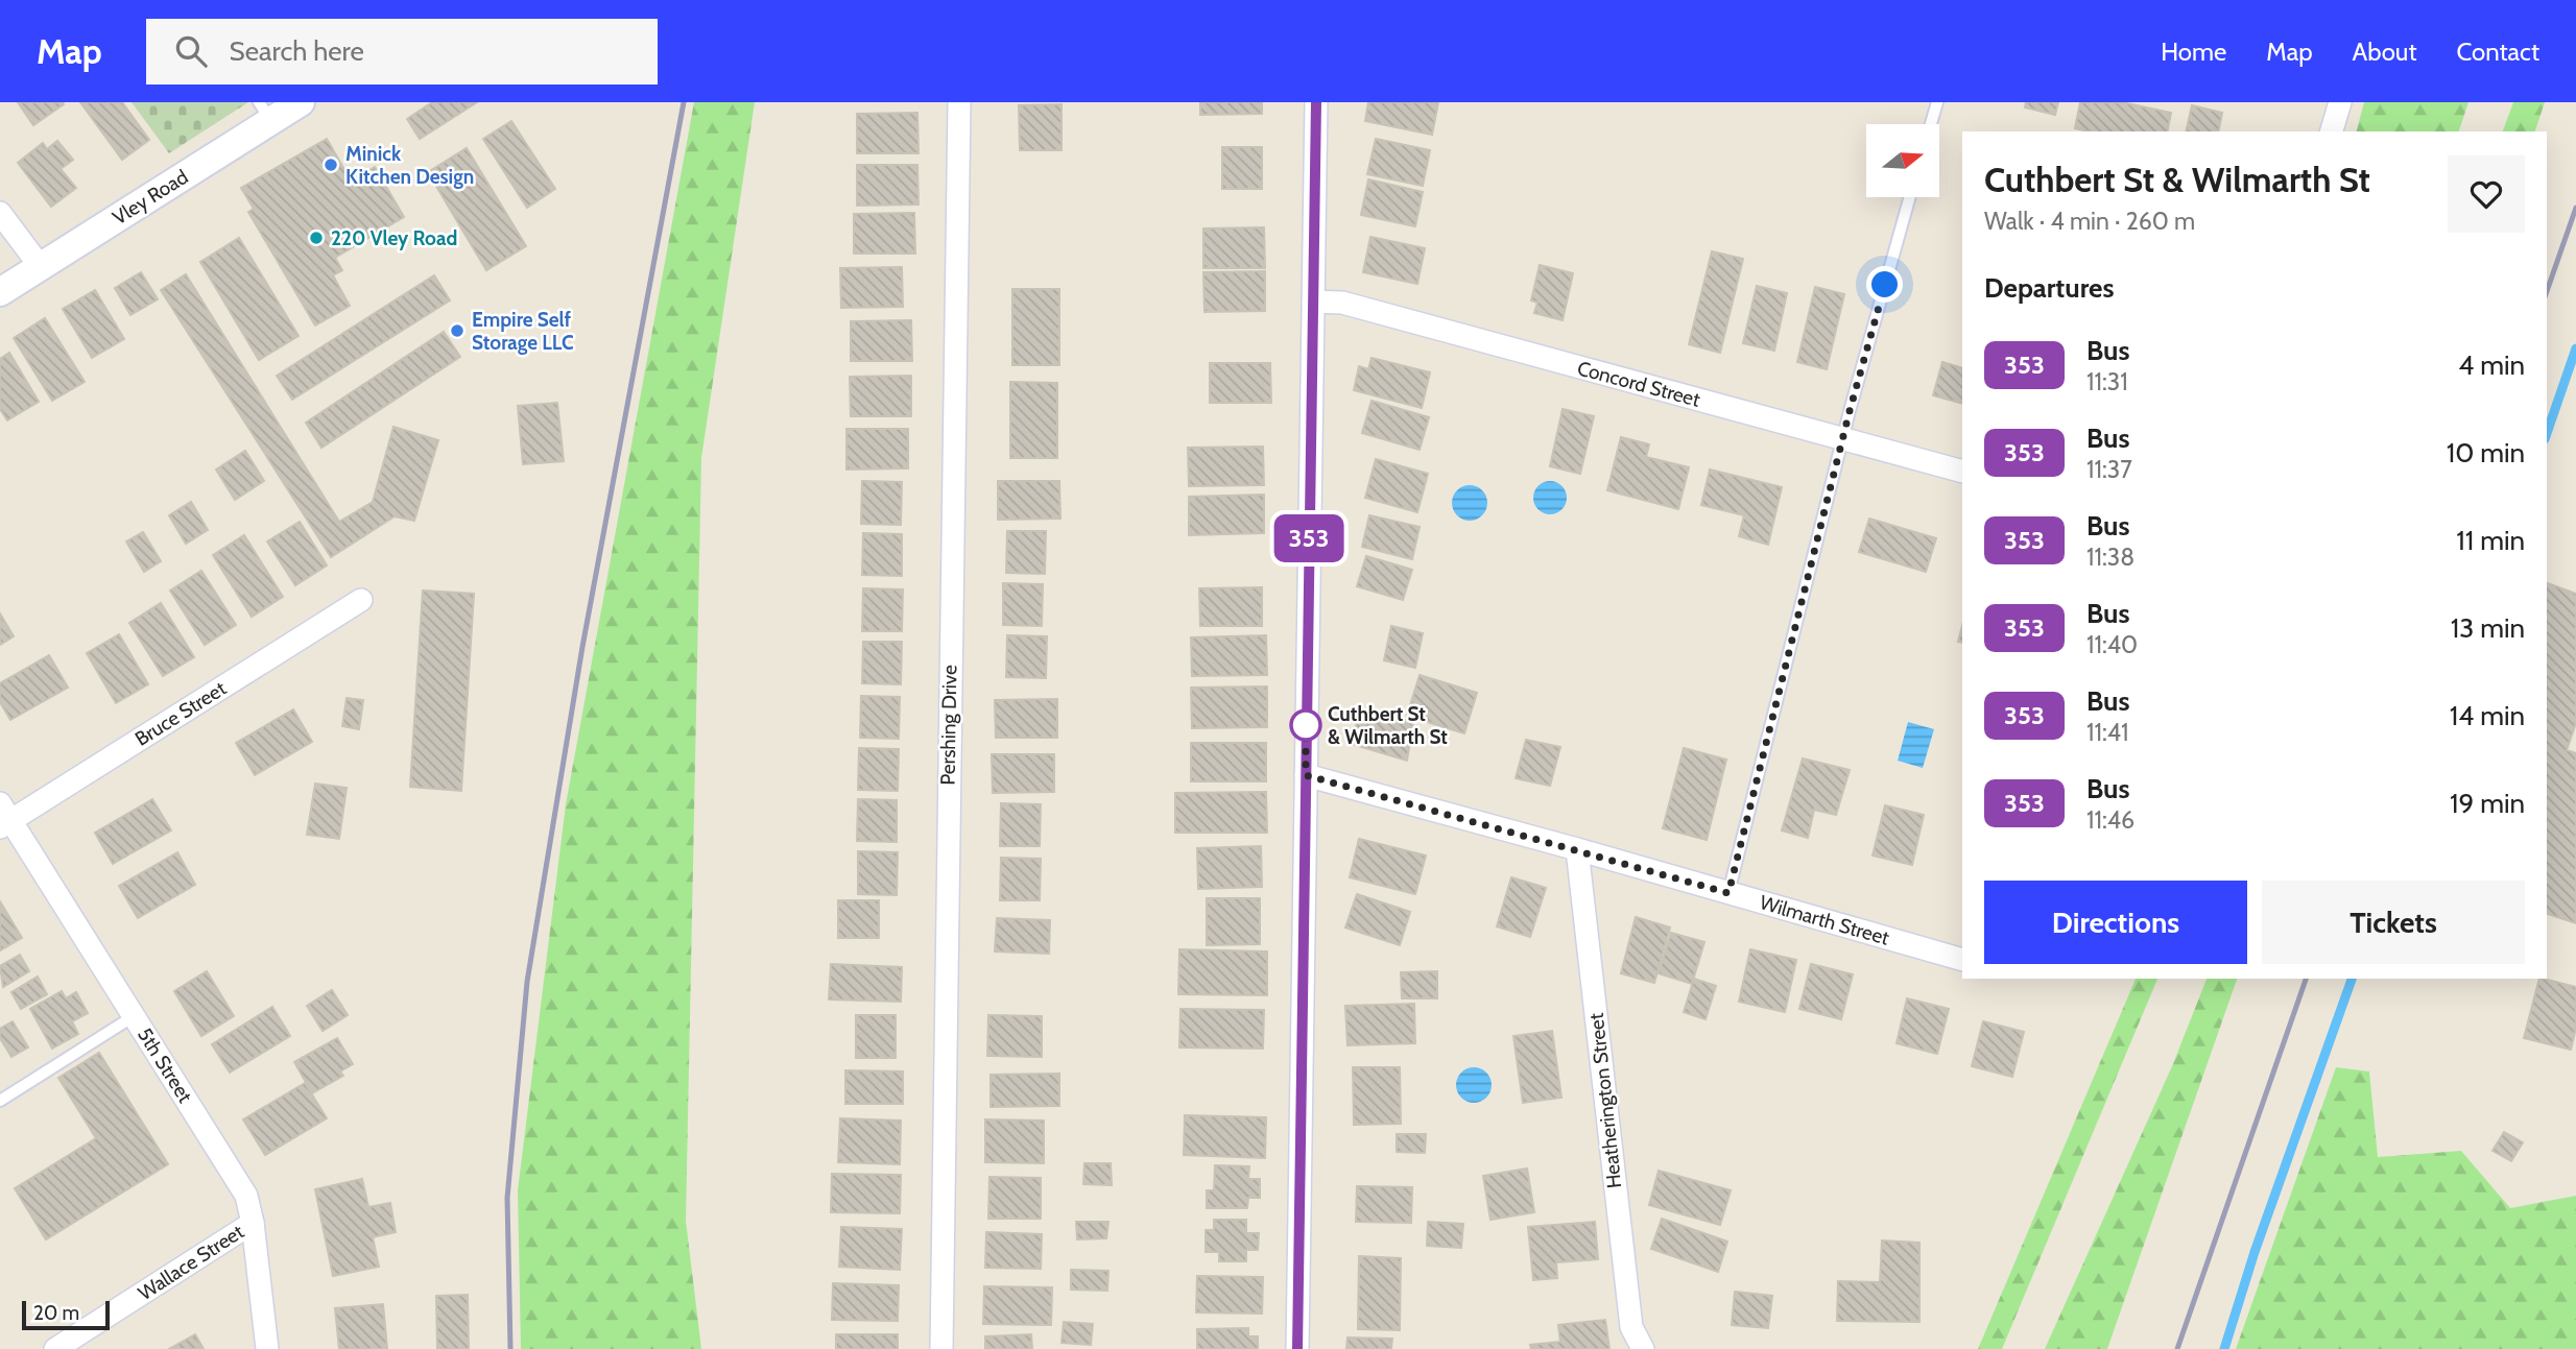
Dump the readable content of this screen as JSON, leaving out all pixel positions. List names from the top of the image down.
{
  "streets": {
    "street": [
      "Vley Road",
      "Concord Street",
      "Bruce Street",
      "Pershing Drive",
      "Wilmarth Street",
      "5th Street",
      "Heatherington Street",
      "Wallace Street"
    ]
  },
  "crossings": [
    ["Bruce Street", "5th Street"],
    ["Wilmarth Street", "Heatherington Street"],
    ["5th Street", "Wallace Street"]
  ],
  "places": [
    "Minick Kitchen Design",
    "220 Vley Road",
    "Empire Self Storage LLC",
    "Cuthbert St & Wilmarth St"
  ],
  "lines": ["bus line 353"],
  "scale_bar": "20 m",
  "north": "right",
  "page": {
    "header": "Map",
    "search": "Search here",
    "nav": [
      "Home",
      "Map",
      "About",
      "Contact"
    ],
    "on_map": "353",
    "heading": [
      ["Cuthbert St & Wilmarth St", "Walk · 4 min · 260 m"],
      "Departures"
    ],
    "list": [
      {
        "mark": "353",
        "name": "Bus",
        "note": "11:31",
        "value": "4 min"
      },
      {
        "mark": "353",
        "name": "Bus",
        "note": "11:37",
        "value": "10 min"
      },
      {
        "mark": "353",
        "name": "Bus",
        "note": "11:38",
        "value": "11 min"
      },
      {
        "mark": "353",
        "name": "Bus",
        "note": "11:40",
        "value": "13 min"
      },
      {
        "mark": "353",
        "name": "Bus",
        "note": "11:41",
        "value": "14 min"
      },
      {
        "mark": "353",
        "name": "Bus",
        "note": "11:46",
        "value": "19 min"
      }
    ],
    "buttons": ["Directions", "Tickets"],
    "scale": "20 m"
  }
}
